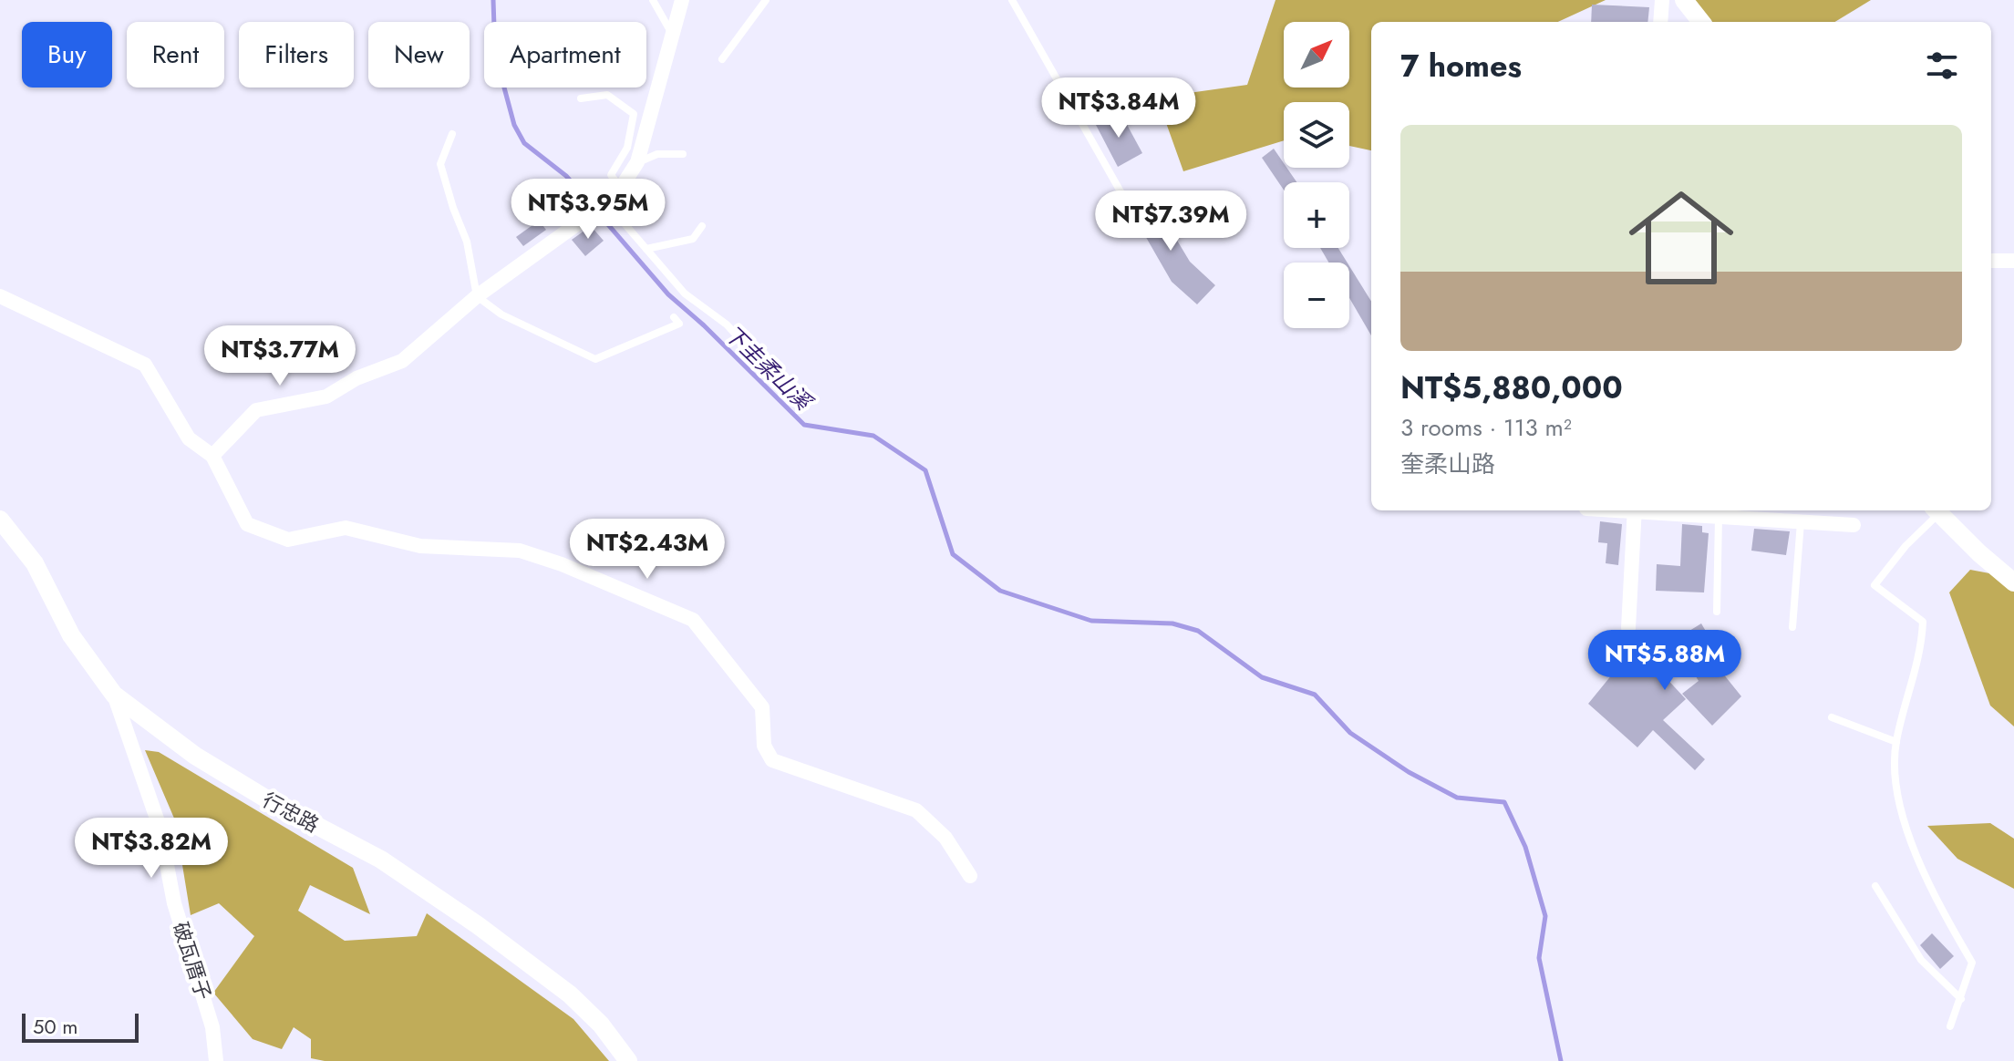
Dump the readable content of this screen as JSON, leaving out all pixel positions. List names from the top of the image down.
{
  "streets": {
    "street": ["行忠路", "破瓦厝子"]
  },
  "crossings": [
    ["行忠路", "破瓦厝子"]
  ],
  "water": ["下圭柔山溪"],
  "scale_bar": "50 m",
  "north": "top right",
  "page": {
    "map_buttons": ["+", "−"],
    "chip": [
      "Buy",
      "Rent",
      "Filters",
      "New",
      "Apartment"
    ],
    "heading": "7 homes",
    "price": [
      "NT$3.84M",
      "NT$3.95M",
      "NT$7.39M",
      "NT$3.77M",
      "NT$2.43M",
      "NT$5.88M",
      "NT$3.82M"
    ],
    "list": [
      {
        "name": "NT$5,880,000",
        "note": "3 rooms · 113 m² · 奎柔山路"
      }
    ],
    "scale": "50 m"
  }
}
